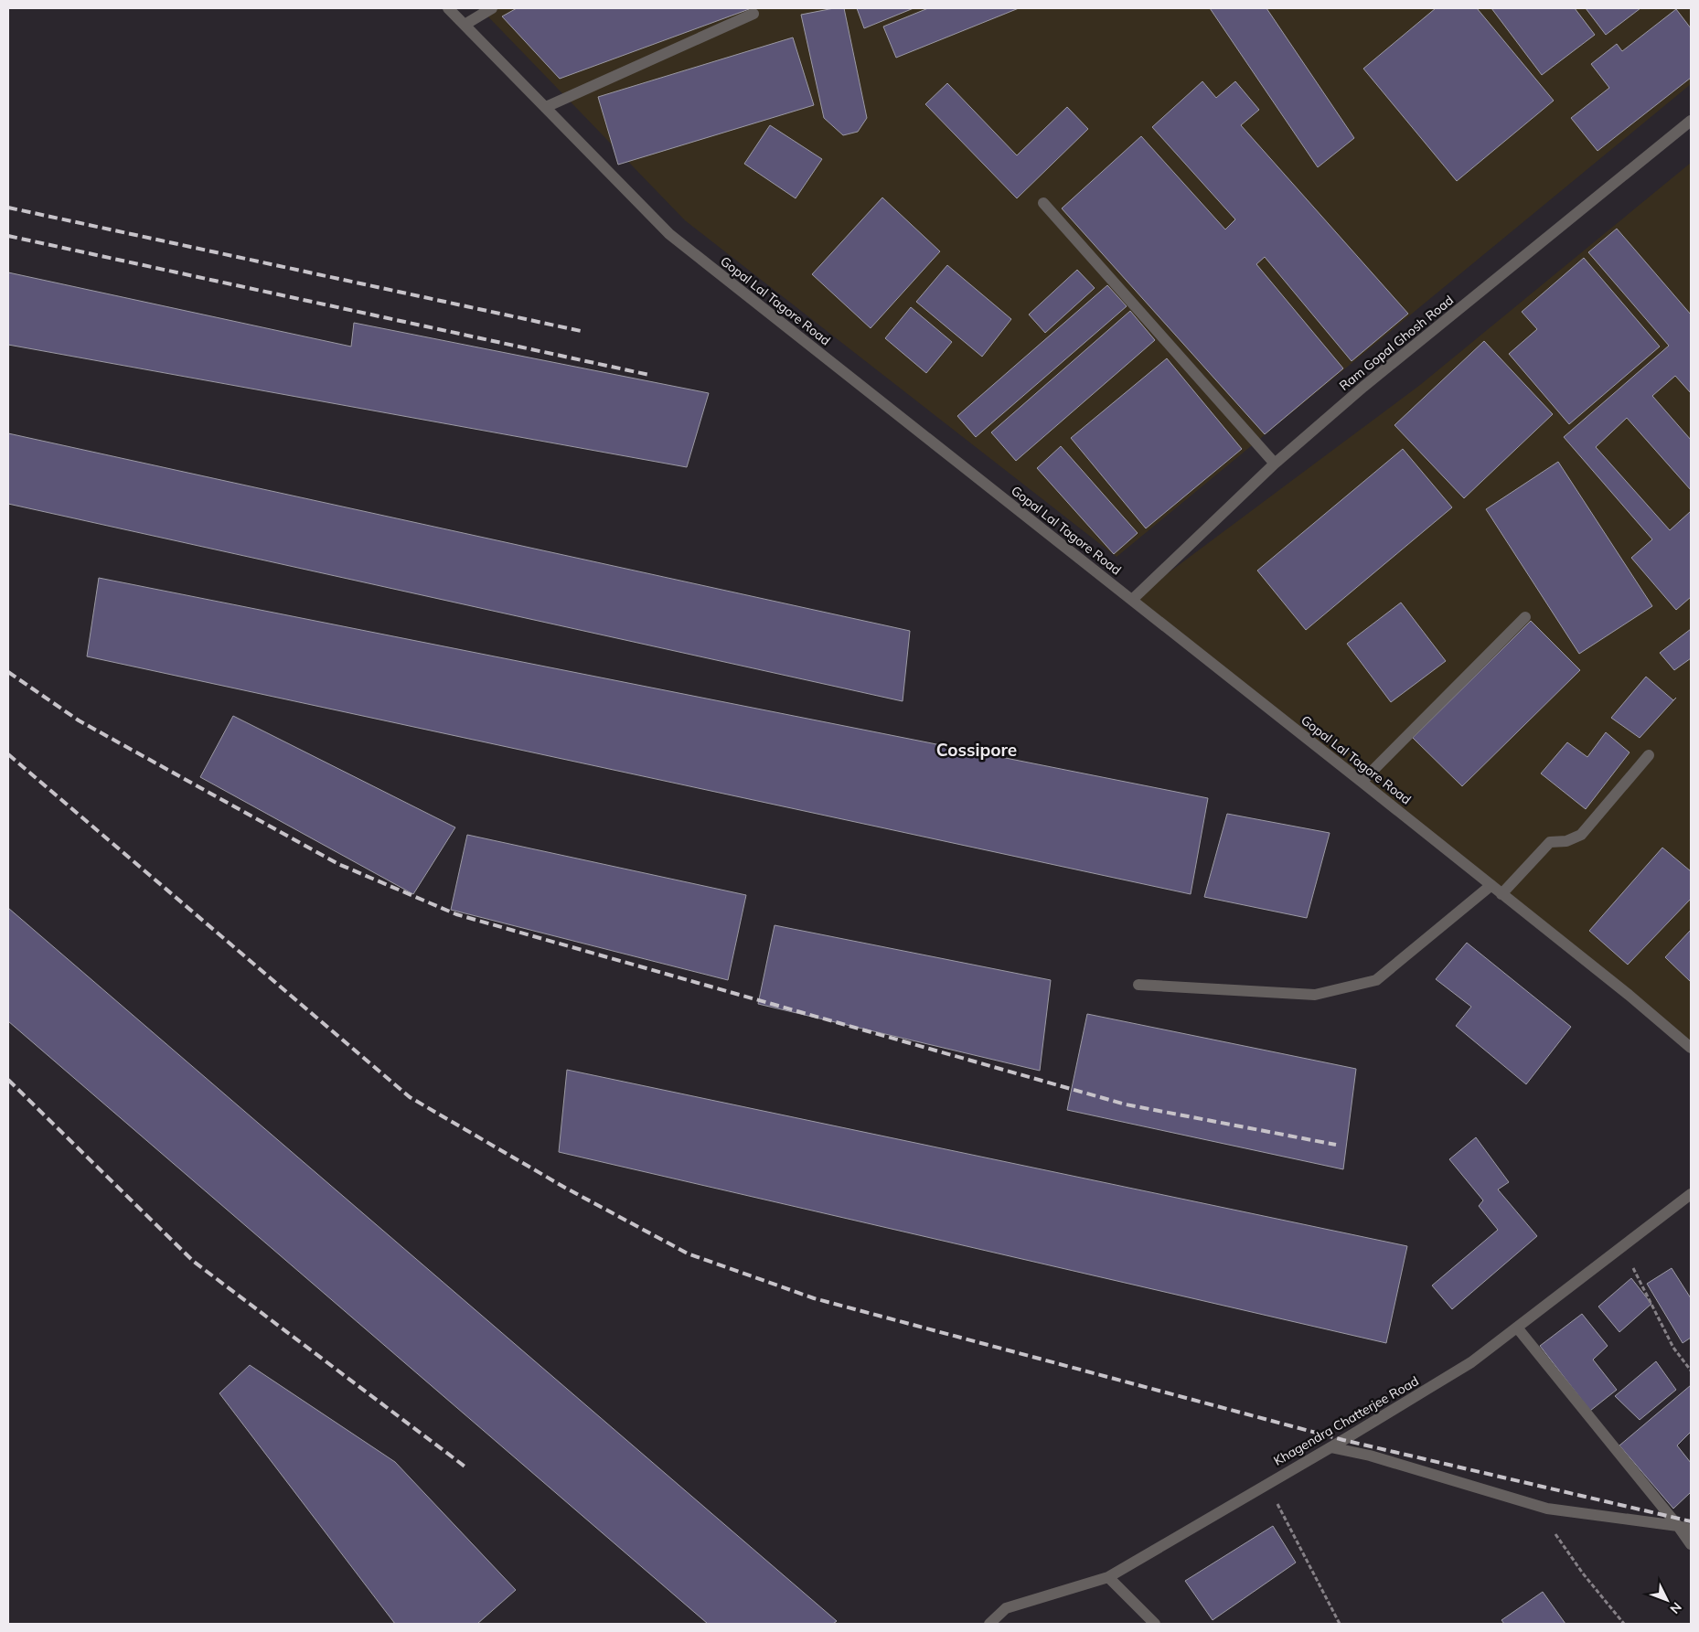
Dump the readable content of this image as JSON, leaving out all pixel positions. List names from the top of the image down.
{
  "streets": {
    "street": ["Gopal Lal Tagore Road", "Ram Gopal Ghosh Road", "Khagendra Chatterjee Road"]
  },
  "crossings": [
    ["Gopal Lal Tagore Road", "Ram Gopal Ghosh Road"]
  ],
  "districts": ["Cossipore"],
  "north": "bottom right"
}
